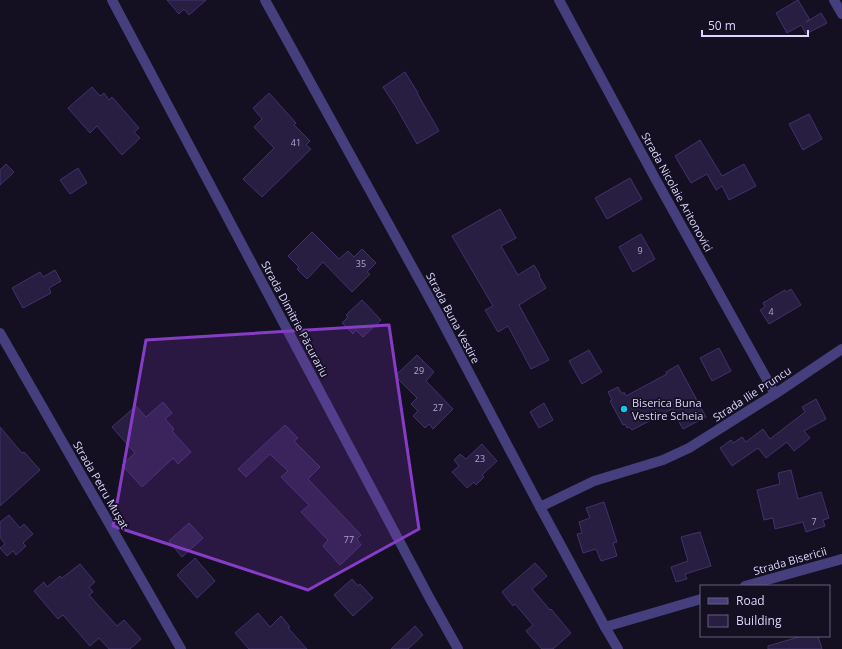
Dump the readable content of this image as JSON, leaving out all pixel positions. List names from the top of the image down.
{
  "streets": {
    "street": [
      "Strada Nicolaie Aritonovici",
      "Strada Buna Vestire",
      "Strada Dimitrie Păcurariu",
      "Strada Ilie Pruncu",
      "Strada Petru Mușat",
      "Strada Bisericii"
    ]
  },
  "crossings": [
    ["Strada Nicolaie Aritonovici", "Strada Ilie Pruncu"],
    ["Strada Buna Vestire", "Strada Ilie Pruncu"]
  ],
  "places": ["Biserica Buna Vestire Scheia"],
  "house_numbers": [
    "41",
    "9",
    "35",
    "4",
    "29",
    "27",
    "23",
    "7",
    "77"
  ],
  "legend": ["Road", "Building"],
  "scale_bar": "50 m"
}
